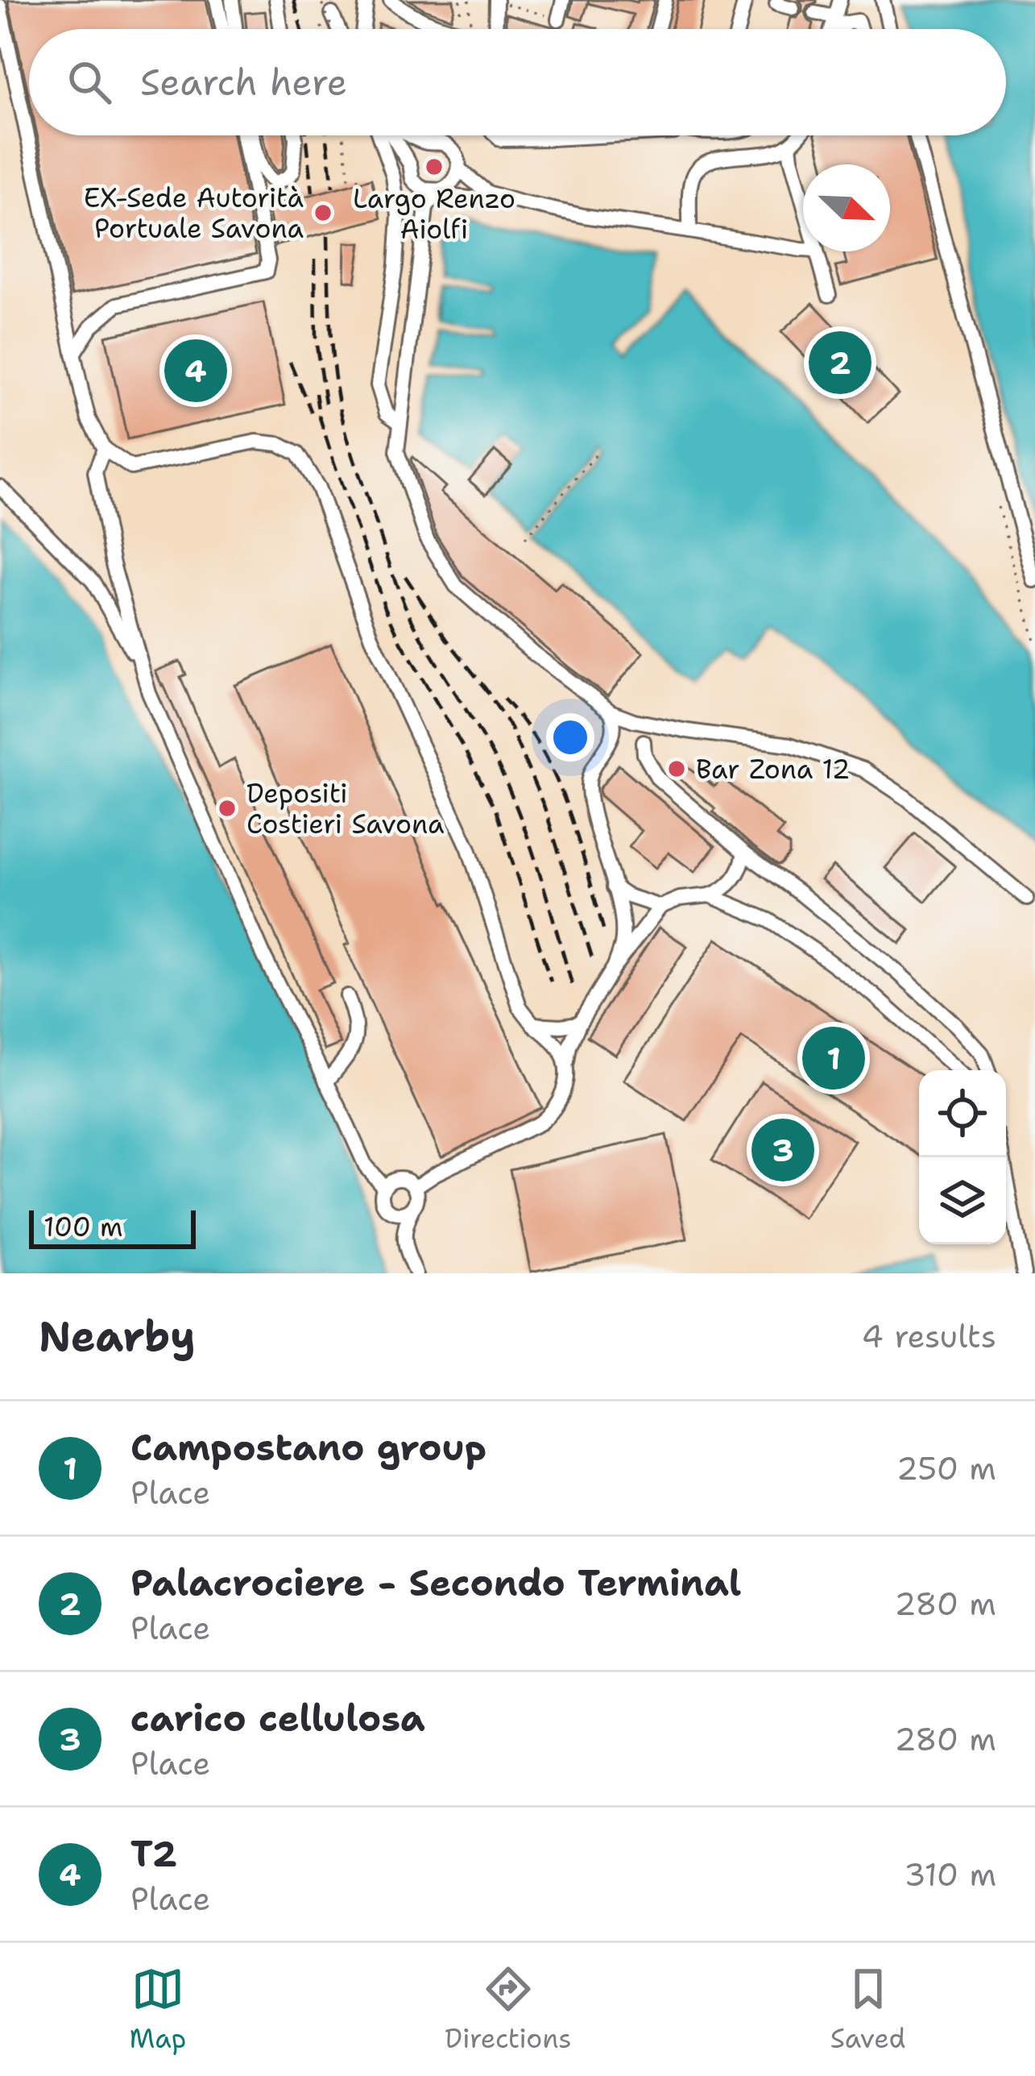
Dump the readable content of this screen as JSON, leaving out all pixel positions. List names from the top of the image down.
{
  "places": [
    "Largo Renzo Aiolfi",
    "EX-Sede Autorità Portuale Savona",
    "Bar Zona 12",
    "Depositi Costieri Savona"
  ],
  "scale_bar": "100 m",
  "north": "bottom right",
  "page": {
    "search": "Search here",
    "pins": [
      "2",
      "4",
      "1",
      "3"
    ],
    "scale": "100 m",
    "heading": ["Nearby", "4 results"],
    "list": [
      {
        "mark": "1",
        "name": "Campostano group",
        "note": "Place",
        "value": "250 m"
      },
      {
        "mark": "2",
        "name": "Palacrociere - Secondo Terminal",
        "note": "Place",
        "value": "280 m"
      },
      {
        "mark": "3",
        "name": "carico cellulosa",
        "note": "Place",
        "value": "280 m"
      },
      {
        "mark": "4",
        "name": "T2",
        "note": "Place",
        "value": "310 m"
      }
    ],
    "nav": ["Map", "Directions", "Saved"]
  }
}
